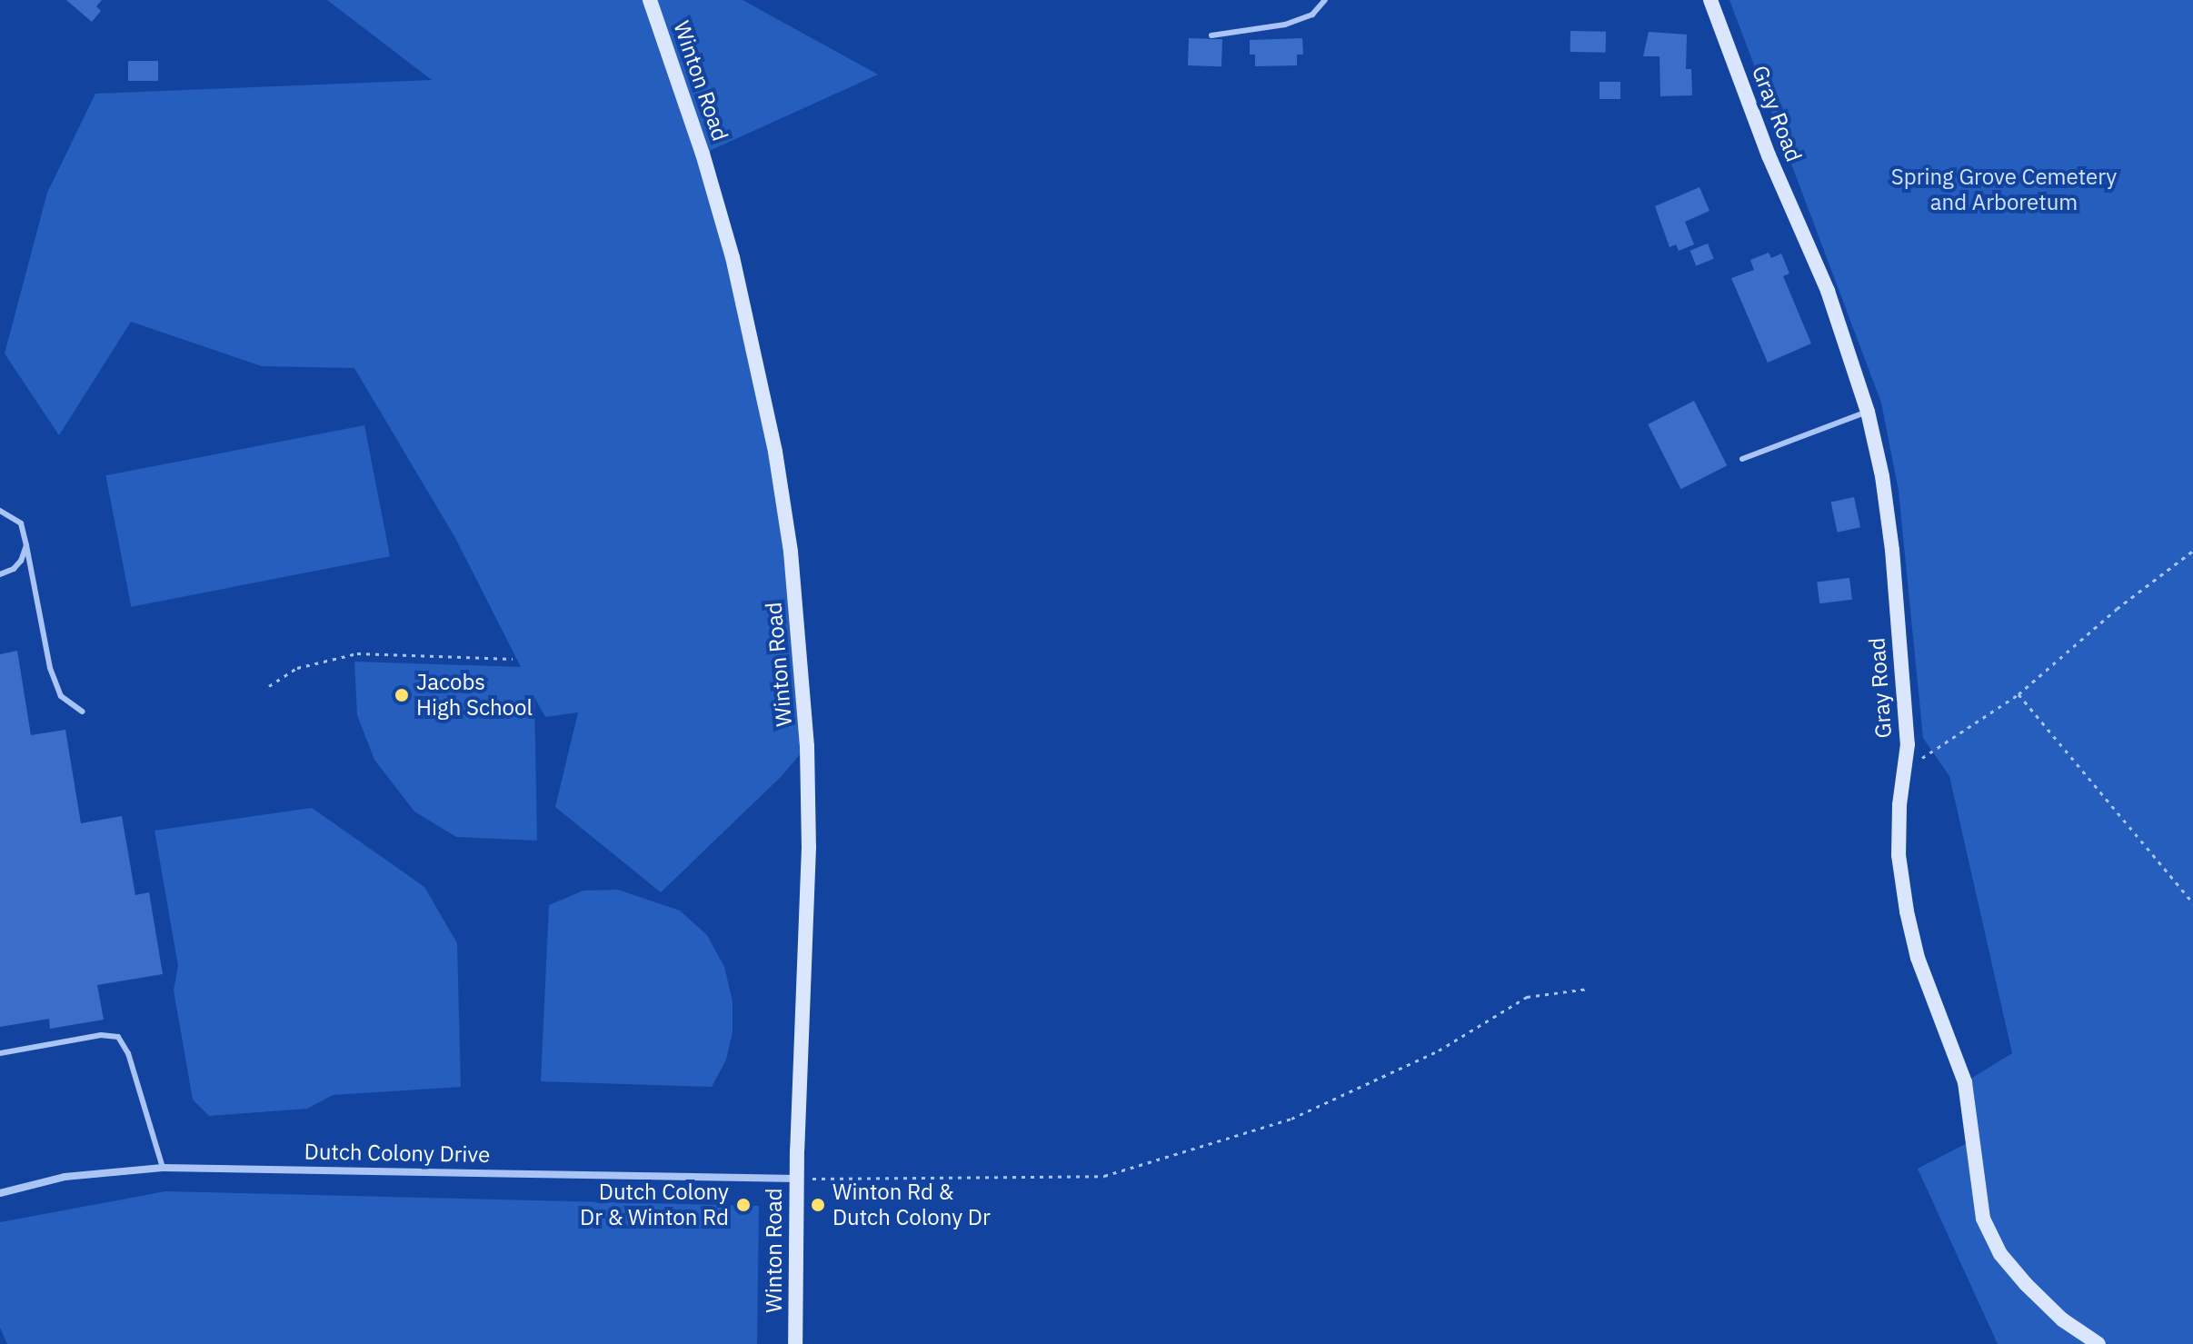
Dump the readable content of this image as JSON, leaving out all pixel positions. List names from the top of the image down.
{
  "streets": {
    "street": ["Winton Road", "Gray Road", "Dutch Colony Drive"]
  },
  "crossings": [
    ["Winton Road", "Dutch Colony Drive"]
  ],
  "parks": ["Spring Grove Cemetery and Arboretum"],
  "places": ["Jacobs High School", "Dutch Colony Dr & Winton Rd", "Winton Rd & Dutch Colony Dr"]
}
